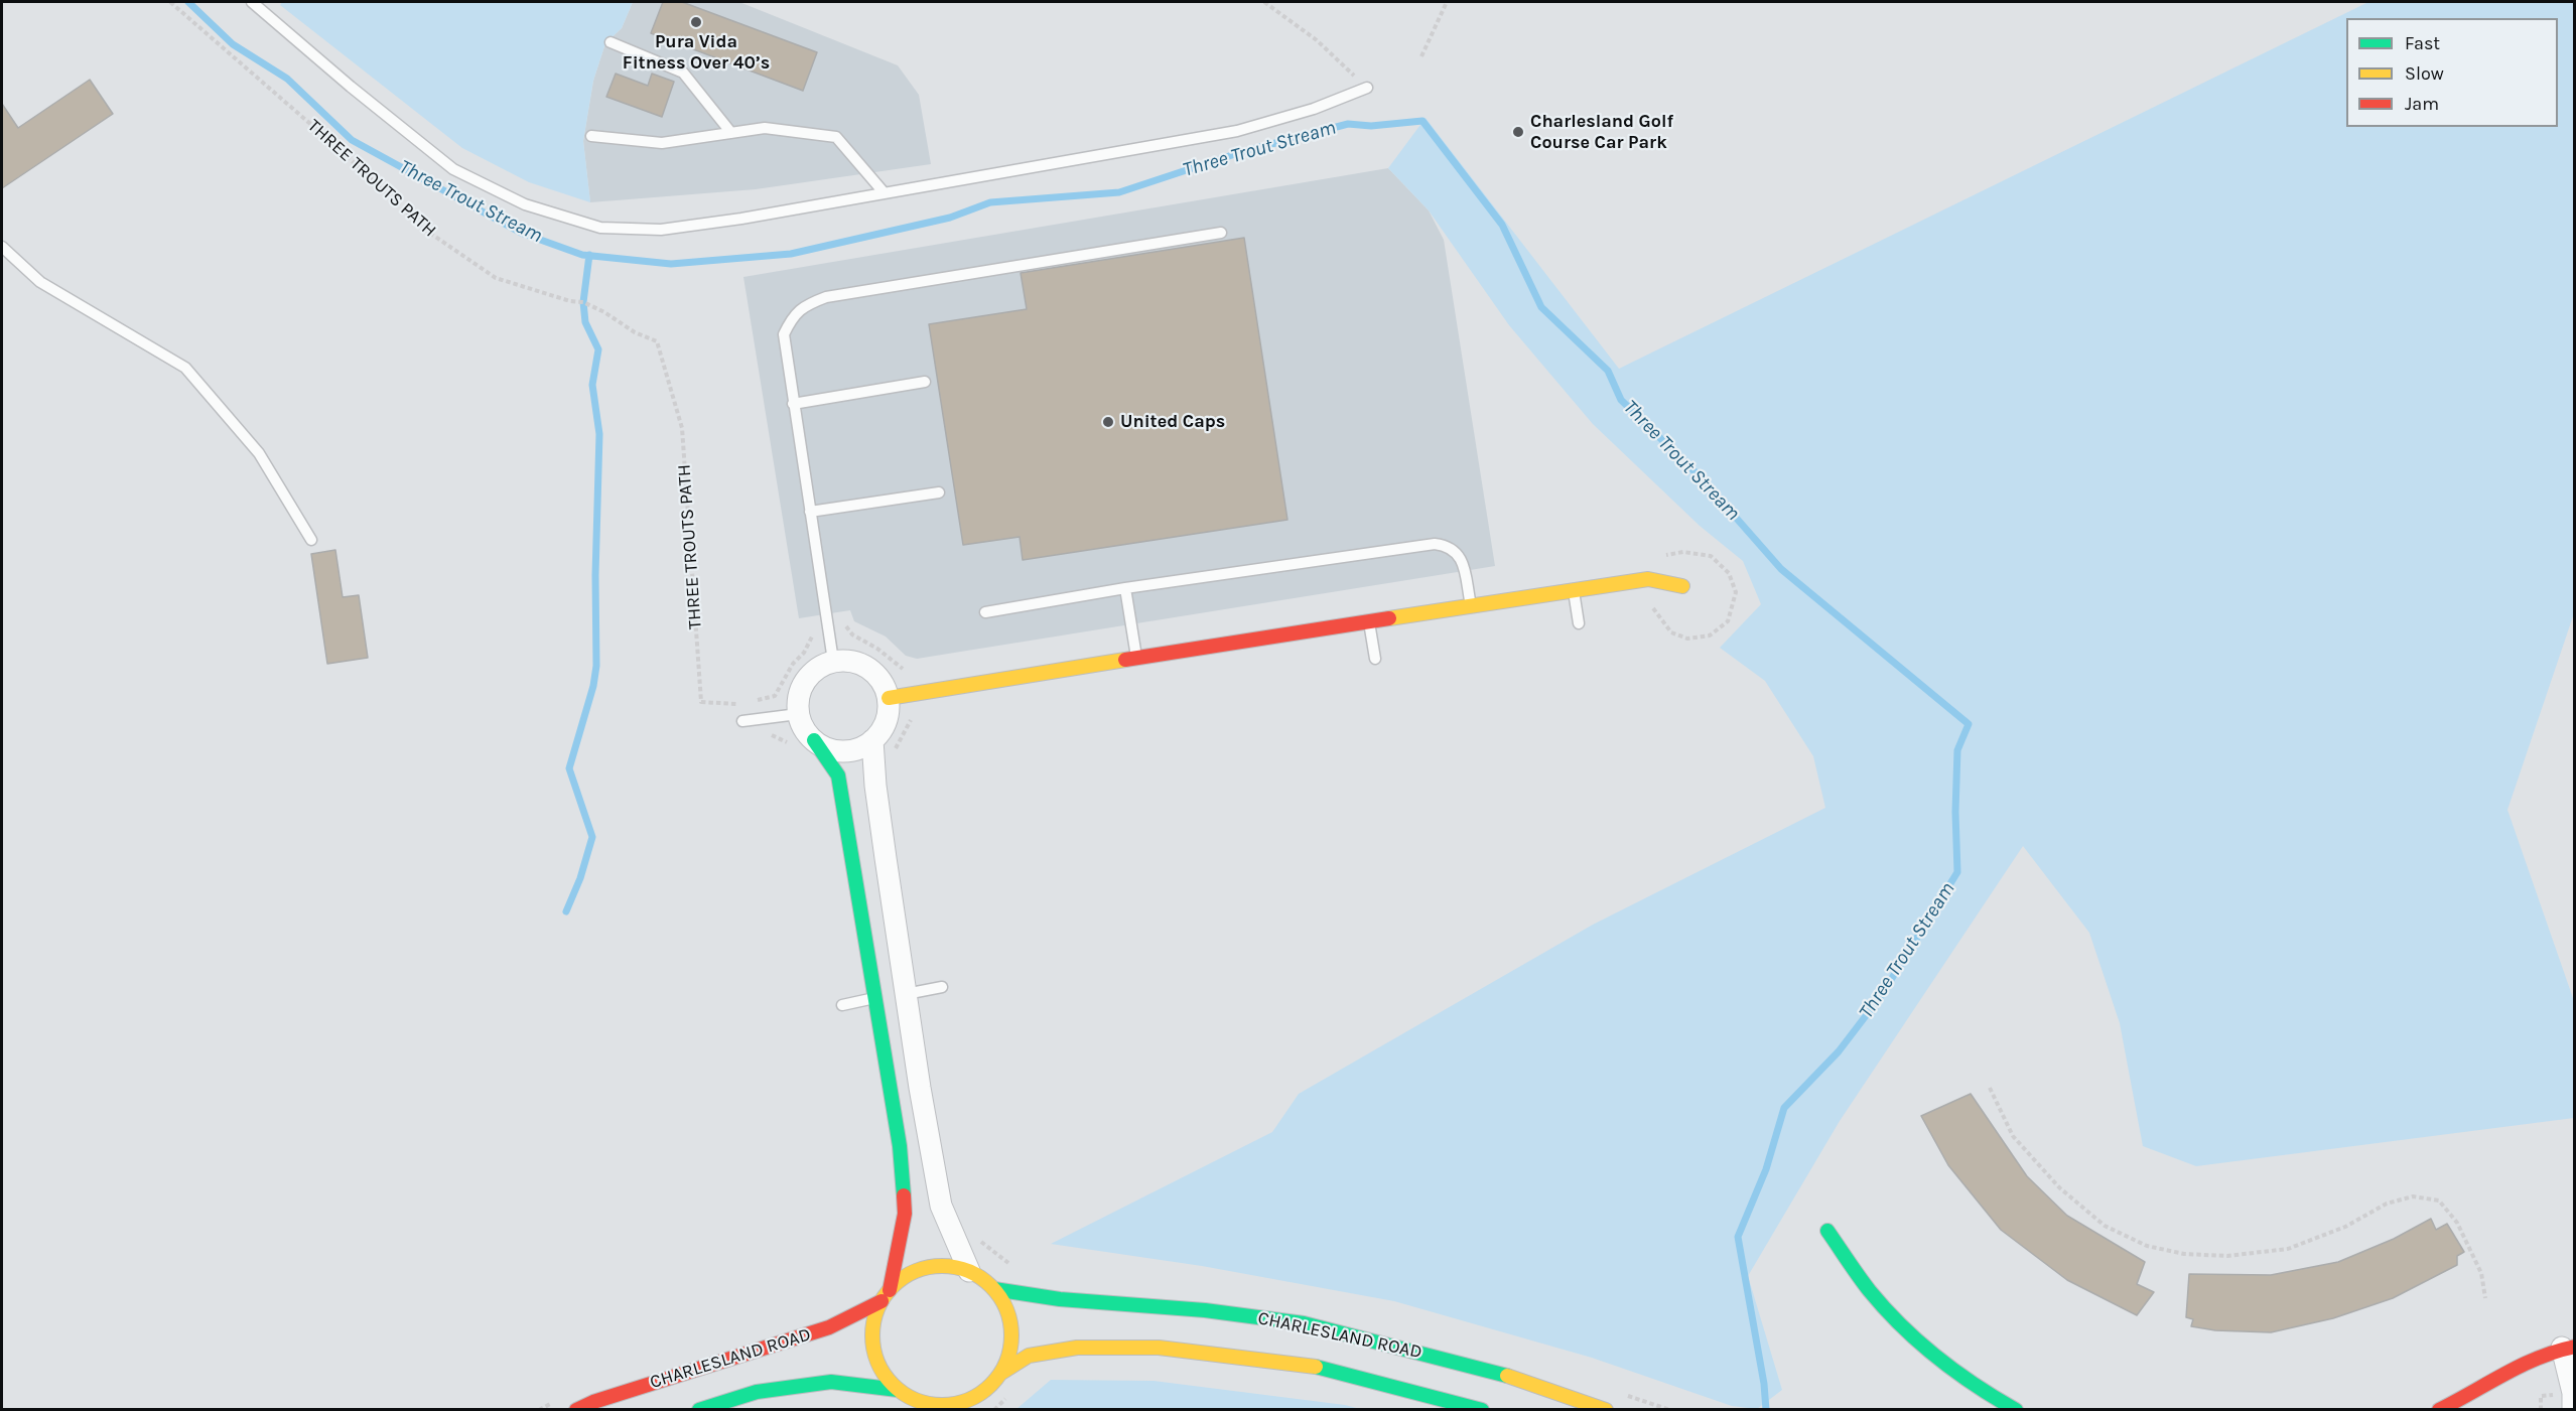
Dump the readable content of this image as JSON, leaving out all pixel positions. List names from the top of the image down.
{
  "streets": {
    "main road": ["CHARLESLAND ROAD"],
    "path": ["THREE TROUTS PATH"]
  },
  "water": ["Three Trout Stream"],
  "places": ["Pura Vida Fitness Over 40’s", "Charlesland Golf Course Car Park", "United Caps"],
  "legend": ["Fast", "Slow", "Jam"]
}
